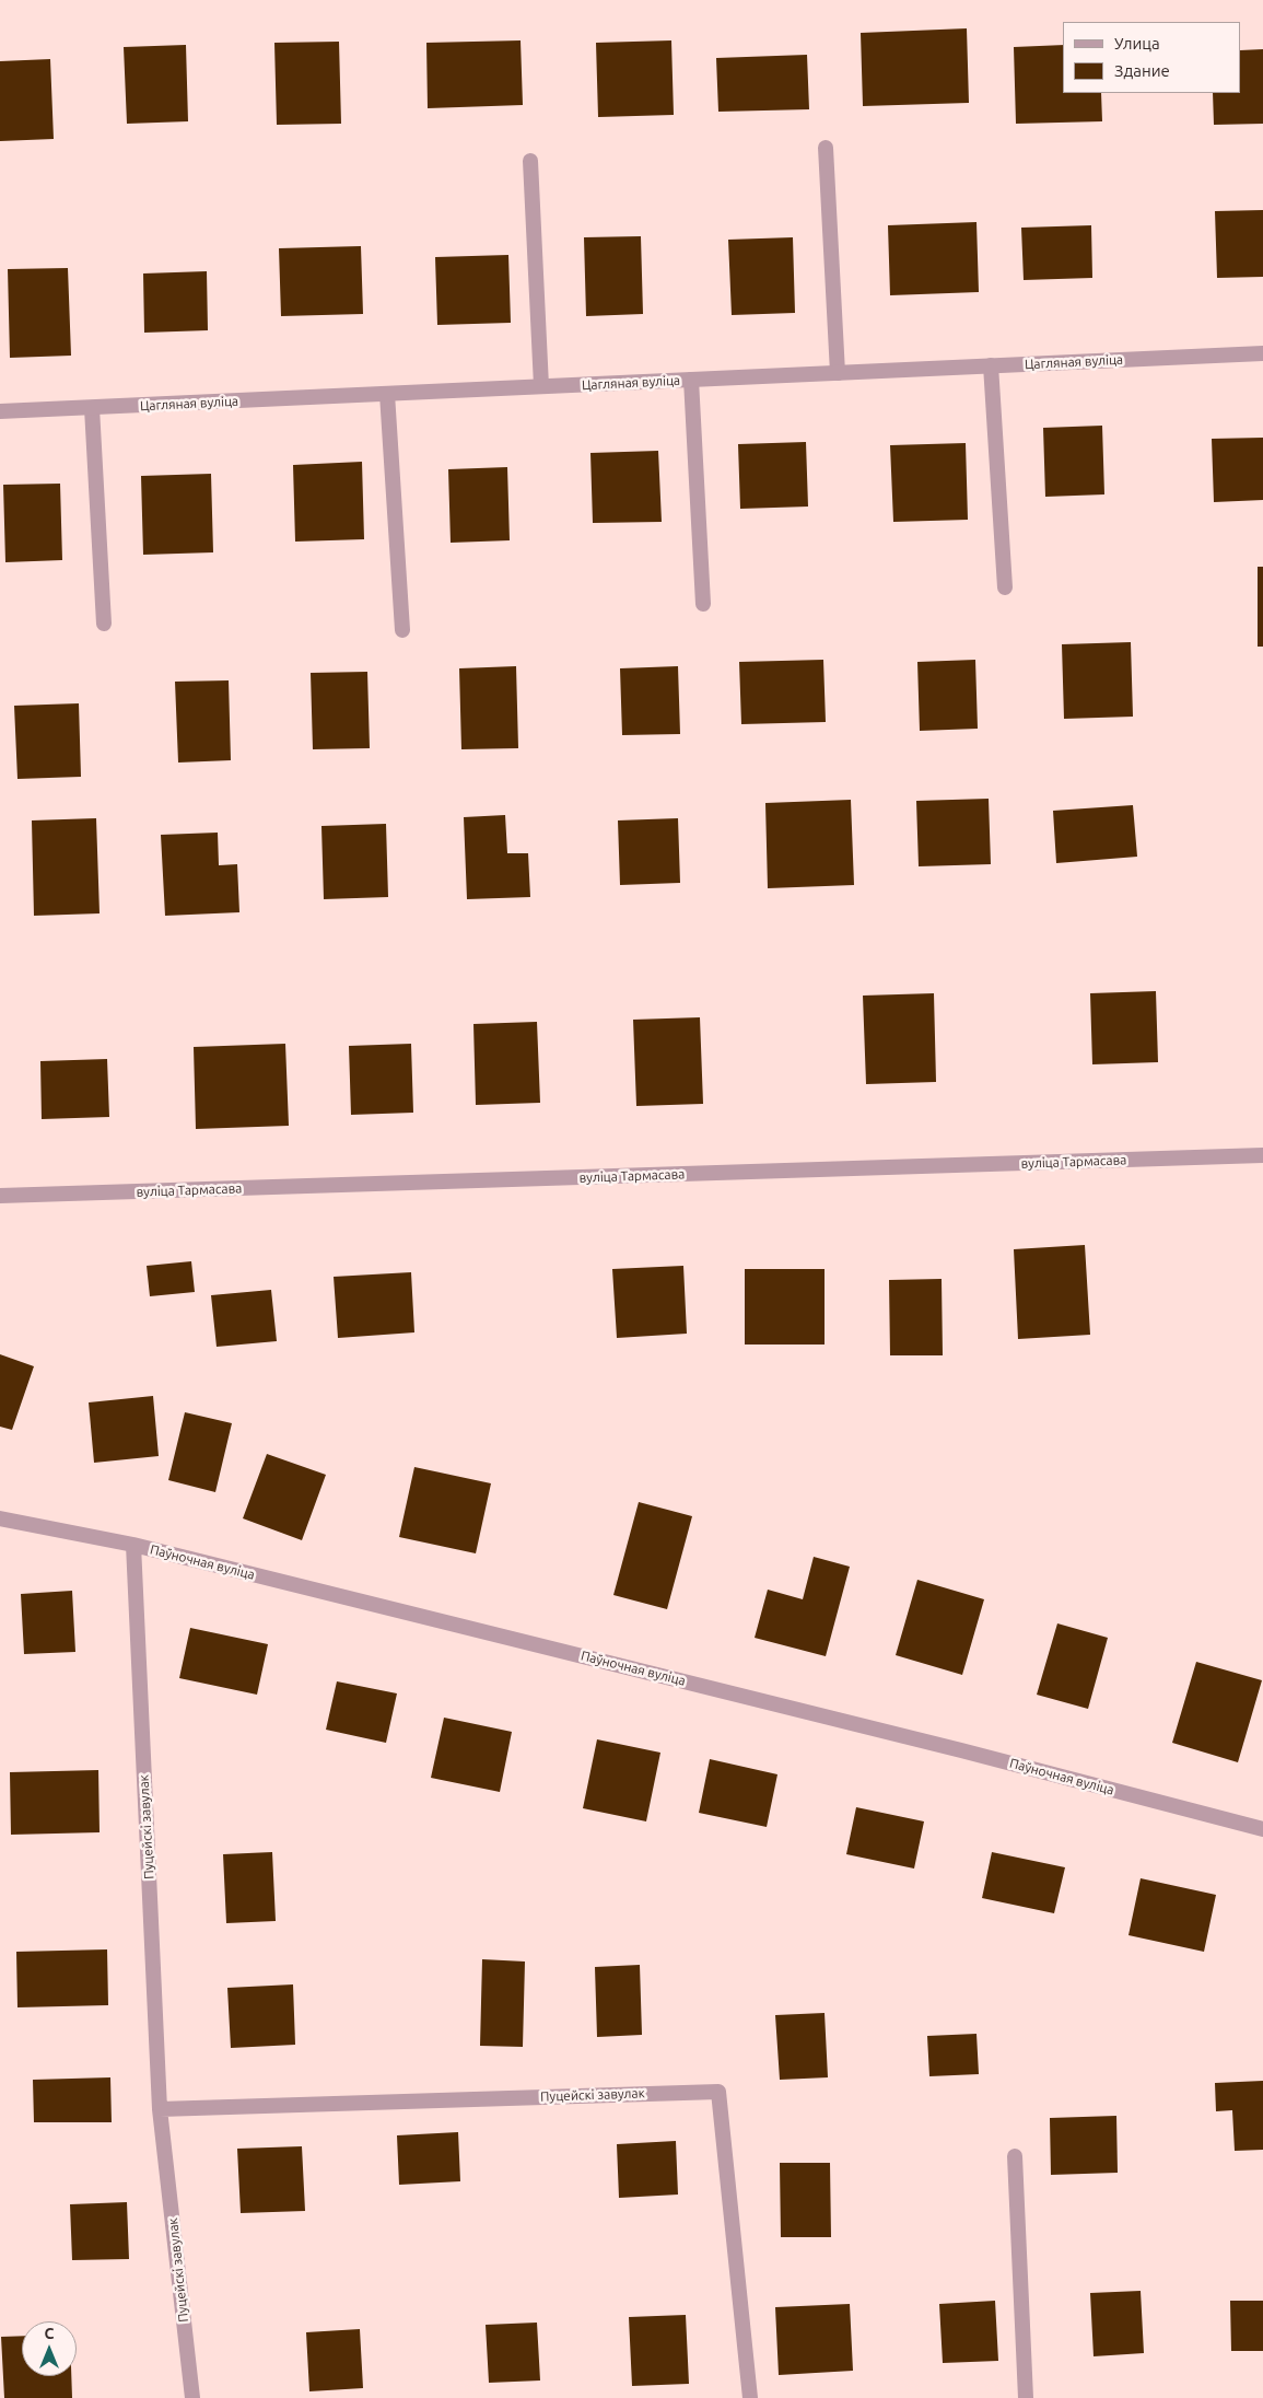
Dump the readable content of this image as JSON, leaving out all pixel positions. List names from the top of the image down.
{
  "streets": {
    "street": [
      "Цагляная вуліца",
      "вуліца Тармасава",
      "Паўночная вуліца",
      "Пуцейскі завулак"
    ]
  },
  "crossings": [
    ["Паўночная вуліца", "Пуцейскі завулак"]
  ],
  "legend": ["Улица", "Здание"],
  "north": "top"
}
